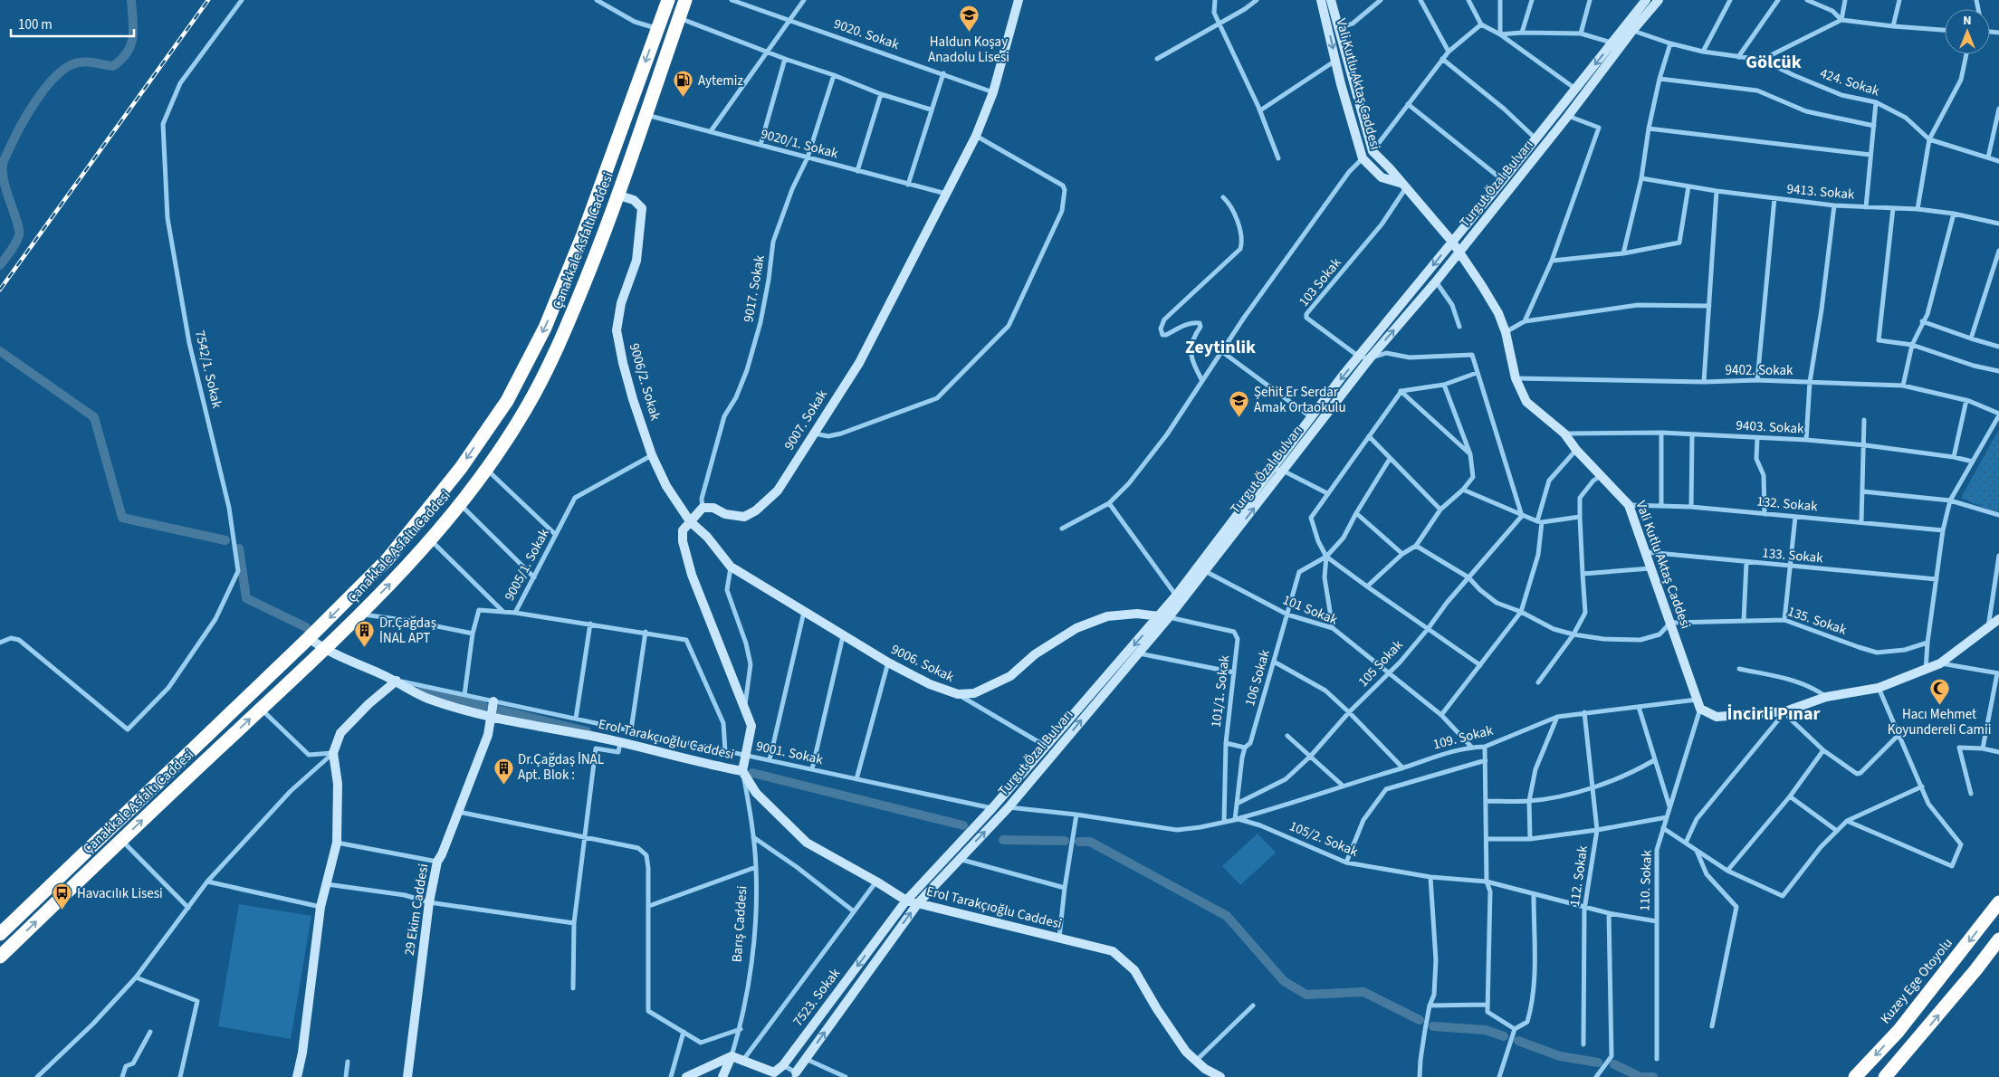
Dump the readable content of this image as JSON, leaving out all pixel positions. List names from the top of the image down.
{
  "streets": {
    "highway": ["Çanakkale Asfaltı Caddesi", "Kuzey Ege Otoyolu"],
    "street": [
      "9020. Sokak",
      "424. Sokak",
      "Vali Kutlu Aktaş Caddesi",
      "9020/1. Sokak",
      "Turgut Özal Bulvarı",
      "9413. Sokak",
      "103 Sokak",
      "9017. Sokak",
      "7542/1. Sokak",
      "9402. Sokak",
      "9006/2. Sokak",
      "9007. Sokak",
      "9403. Sokak",
      "132. Sokak",
      "133. Sokak",
      "9005/1. Sokak",
      "101 Sokak",
      "135. Sokak",
      "9006. Sokak",
      "105 Sokak",
      "106 Sokak",
      "101/1. Sokak",
      "109. Sokak",
      "Erol Tarakçıoğlu Caddesi",
      "9001. Sokak",
      "105/2. Sokak",
      "112. Sokak",
      "110. Sokak",
      "29 Ekim Caddesi",
      "Barış Caddesi",
      "7523. Sokak"
    ]
  },
  "crossings": [
    ["9020. Sokak", "9007. Sokak"],
    ["424. Sokak", "Turgut Özal Bulvarı"],
    ["Vali Kutlu Aktaş Caddesi", "Turgut Özal Bulvarı"],
    ["Vali Kutlu Aktaş Caddesi", "103 Sokak"],
    ["Vali Kutlu Aktaş Caddesi", "9402. Sokak"],
    ["Vali Kutlu Aktaş Caddesi", "9403. Sokak"],
    ["Vali Kutlu Aktaş Caddesi", "132. Sokak"],
    ["Vali Kutlu Aktaş Caddesi", "133. Sokak"],
    ["Vali Kutlu Aktaş Caddesi", "135. Sokak"],
    ["Vali Kutlu Aktaş Caddesi", "109. Sokak"],
    ["Vali Kutlu Aktaş Caddesi", "110. Sokak"],
    ["9020/1. Sokak", "Çanakkale Asfaltı Caddesi"],
    ["9020/1. Sokak", "9017. Sokak"],
    ["9020/1. Sokak", "9007. Sokak"],
    ["Turgut Özal Bulvarı", "103 Sokak"],
    ["Turgut Özal Bulvarı", "101 Sokak"],
    ["Turgut Özal Bulvarı", "9006. Sokak"],
    ["Turgut Özal Bulvarı", "101/1. Sokak"],
    ["Turgut Özal Bulvarı", "Erol Tarakçıoğlu Caddesi"],
    ["Turgut Özal Bulvarı", "9001. Sokak"],
    ["Turgut Özal Bulvarı", "105/2. Sokak"],
    ["Turgut Özal Bulvarı", "7523. Sokak"],
    ["Çanakkale Asfaltı Caddesi", "9006/2. Sokak"],
    ["Çanakkale Asfaltı Caddesi", "Erol Tarakçıoğlu Caddesi"],
    ["9017. Sokak", "9007. Sokak"],
    ["9006/2. Sokak", "9005/1. Sokak"],
    ["9006/2. Sokak", "9006. Sokak"],
    ["9005/1. Sokak", "9001. Sokak"],
    ["101 Sokak", "105 Sokak"],
    ["101 Sokak", "106 Sokak"],
    ["101 Sokak", "109. Sokak"],
    ["9006. Sokak", "101/1. Sokak"],
    ["105 Sokak", "106 Sokak"],
    ["106 Sokak", "109. Sokak"],
    ["106 Sokak", "105/2. Sokak"],
    ["101/1. Sokak", "105/2. Sokak"],
    ["109. Sokak", "105/2. Sokak"],
    ["109. Sokak", "112. Sokak"],
    ["109. Sokak", "110. Sokak"],
    ["Erol Tarakçıoğlu Caddesi", "9001. Sokak"],
    ["Erol Tarakçıoğlu Caddesi", "29 Ekim Caddesi"],
    ["Erol Tarakçıoğlu Caddesi", "Barış Caddesi"],
    ["Erol Tarakçıoğlu Caddesi", "7523. Sokak"],
    ["9001. Sokak", "29 Ekim Caddesi"],
    ["105/2. Sokak", "112. Sokak"],
    ["105/2. Sokak", "110. Sokak"]
  ],
  "districts": ["Gölcük", "Zeytinlik", "İncirli Pınar"],
  "places": {
    "school or university": ["Haldun Koşay Anadolu Lisesi", "Şehit Er Serdar Amak Ortaokulu"],
    "fuel station": ["Aytemiz"],
    "building": ["Dr.Çağdaş İNAL APT", "Dr.Çağdaş İNAL Apt. Blok :"],
    "mosque": ["Hacı Mehmet Koyundereli Camii"],
    "bus stop": ["Havacılık Lisesi"]
  },
  "scale_bar": "100 m",
  "north": "top"
}
